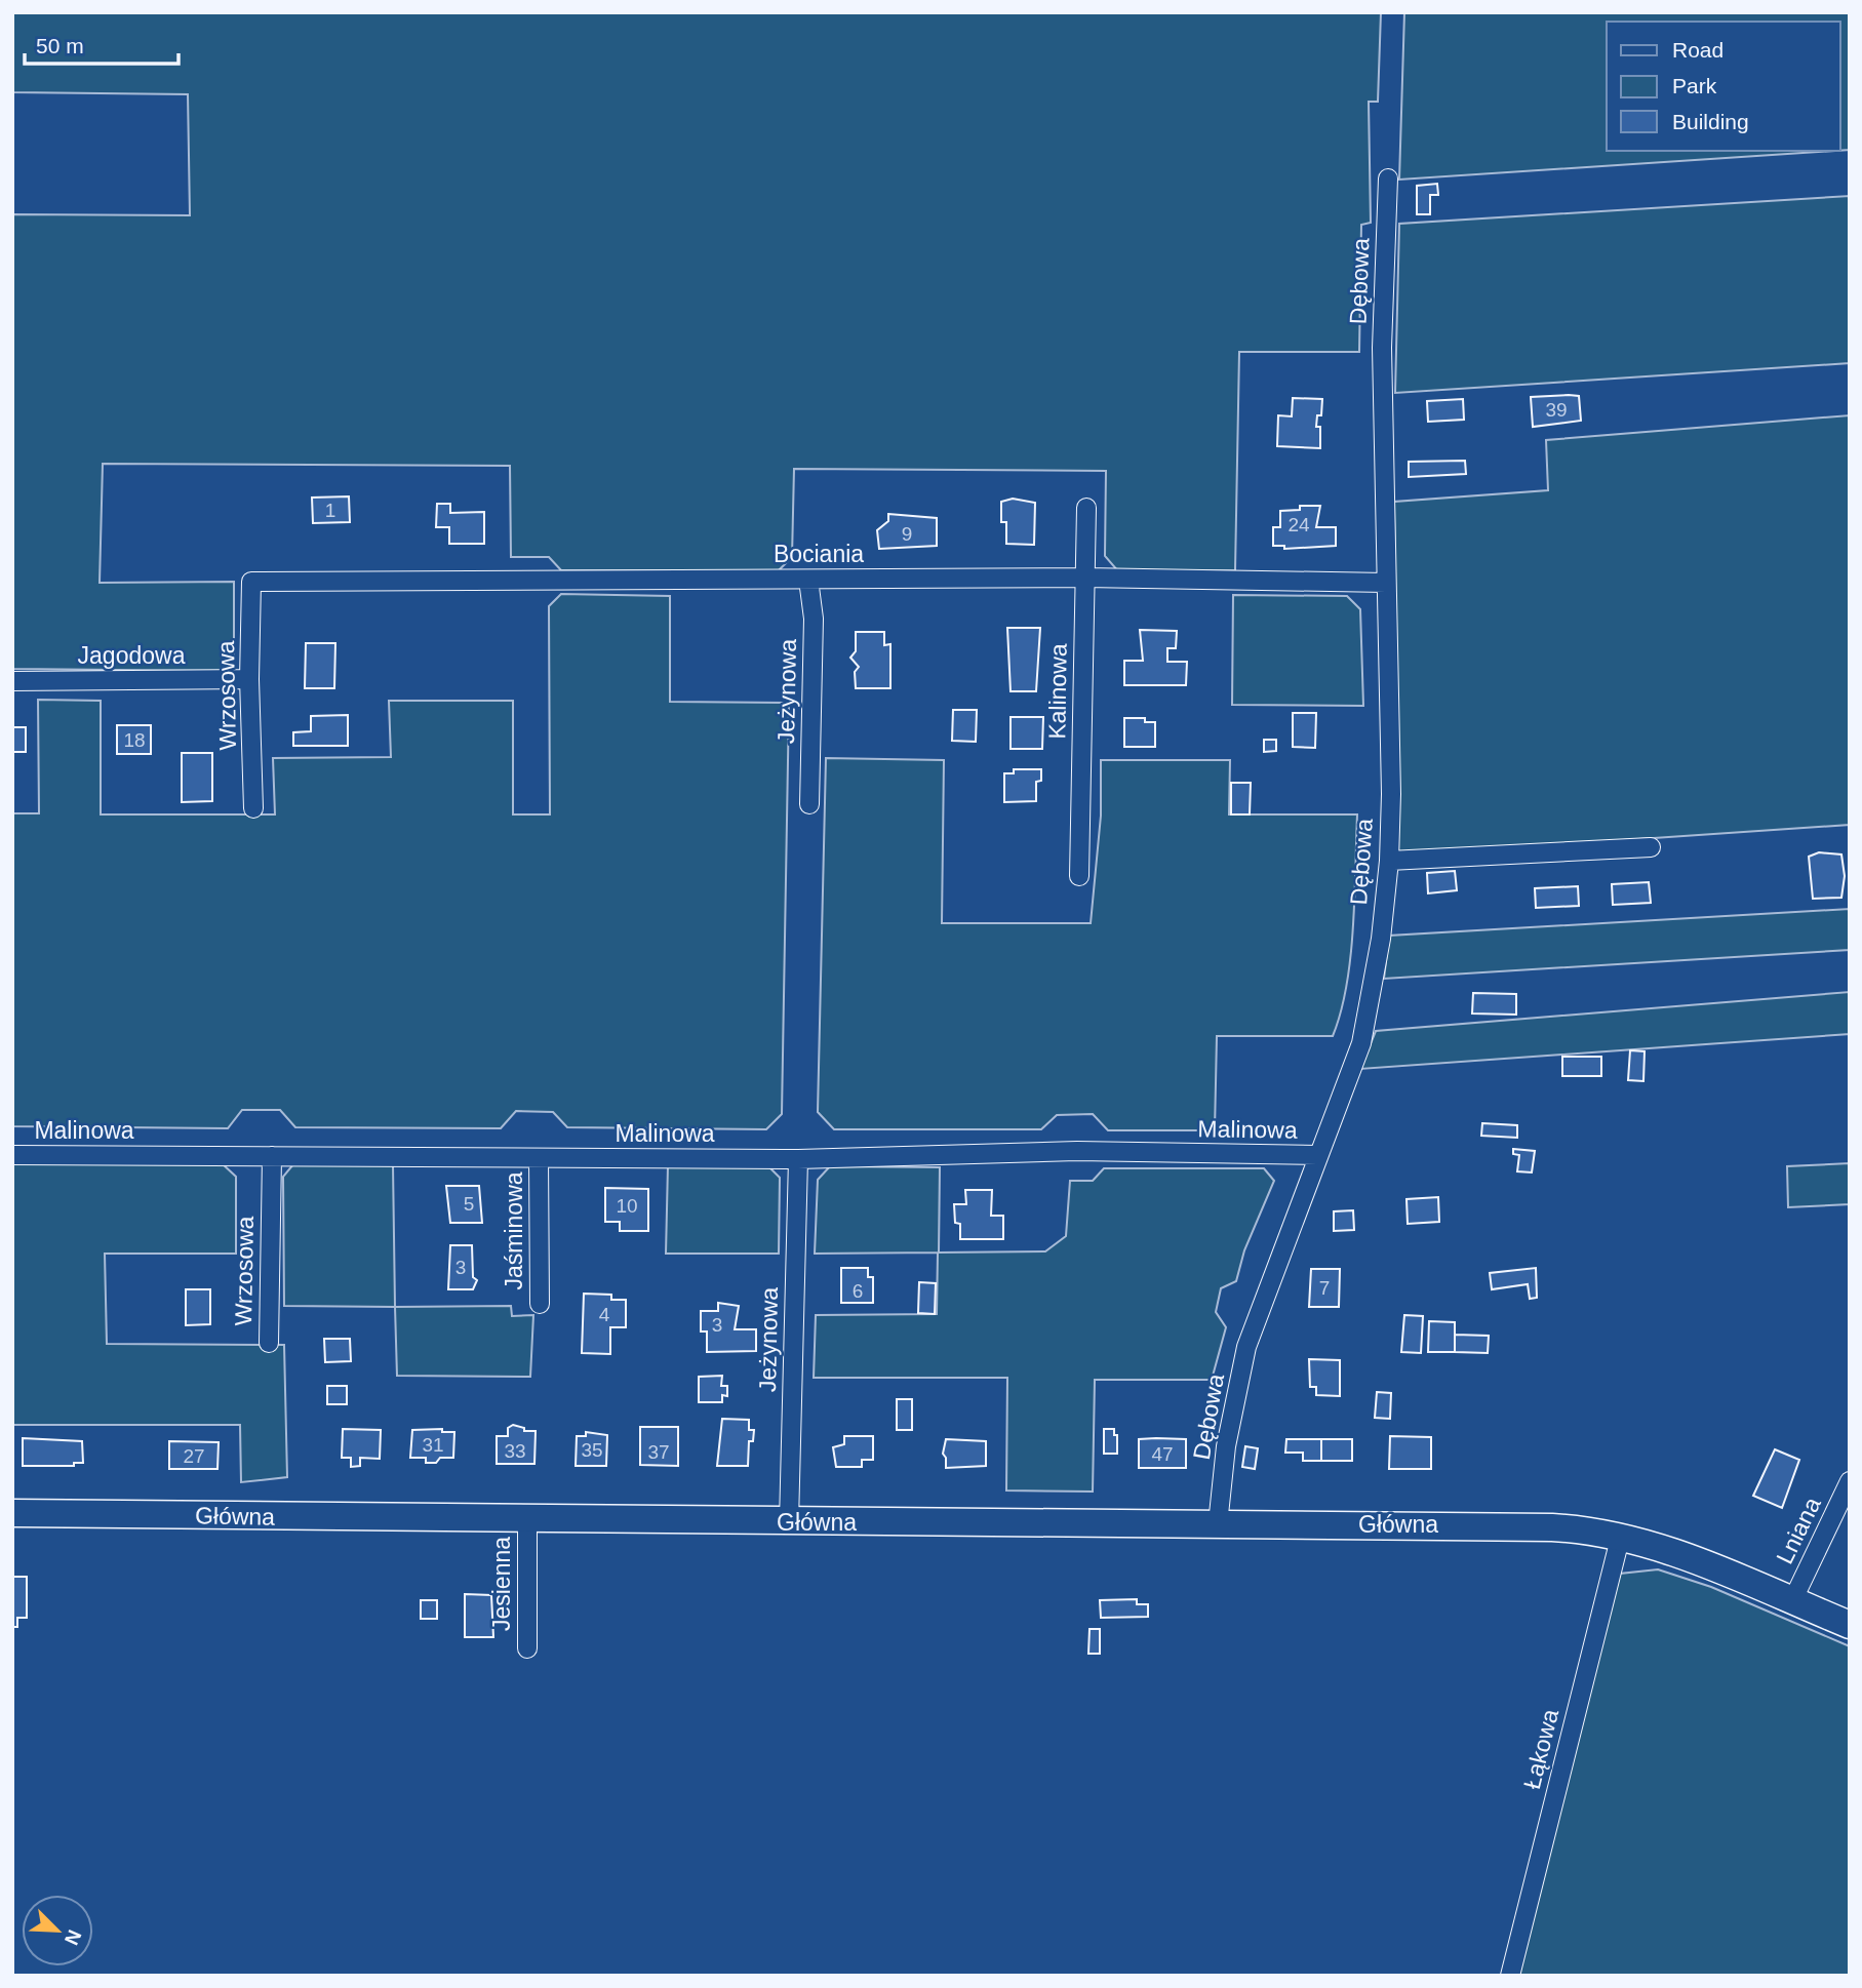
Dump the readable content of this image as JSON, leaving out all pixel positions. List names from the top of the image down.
{
  "streets": {
    "street": [
      "Dębowa",
      "Bociania",
      "Jagodowa",
      "Jeżynowa",
      "Kalinowa",
      "Wrzosowa",
      "Malinowa",
      "Jaśminowa",
      "Główna",
      "Lniana",
      "Jesienna",
      "Łąkowa"
    ]
  },
  "crossings": [
    ["Dębowa", "Bociania"],
    ["Dębowa", "Malinowa"],
    ["Dębowa", "Główna"],
    ["Bociania", "Jeżynowa"],
    ["Bociania", "Kalinowa"],
    ["Bociania", "Wrzosowa"],
    ["Jagodowa", "Wrzosowa"],
    ["Jeżynowa", "Malinowa"],
    ["Jeżynowa", "Główna"],
    ["Wrzosowa", "Malinowa"],
    ["Malinowa", "Jaśminowa"],
    ["Główna", "Lniana"],
    ["Główna", "Jesienna"],
    ["Główna", "Łąkowa"]
  ],
  "house_numbers": [
    "39",
    "1",
    "24",
    "9",
    "18",
    "5",
    "10",
    "3",
    "7",
    "6",
    "4",
    "3",
    "31",
    "35",
    "33",
    "37",
    "47",
    "27"
  ],
  "legend": ["Road", "Park", "Building"],
  "scale_bar": "50 m",
  "north": "bottom right"
}
